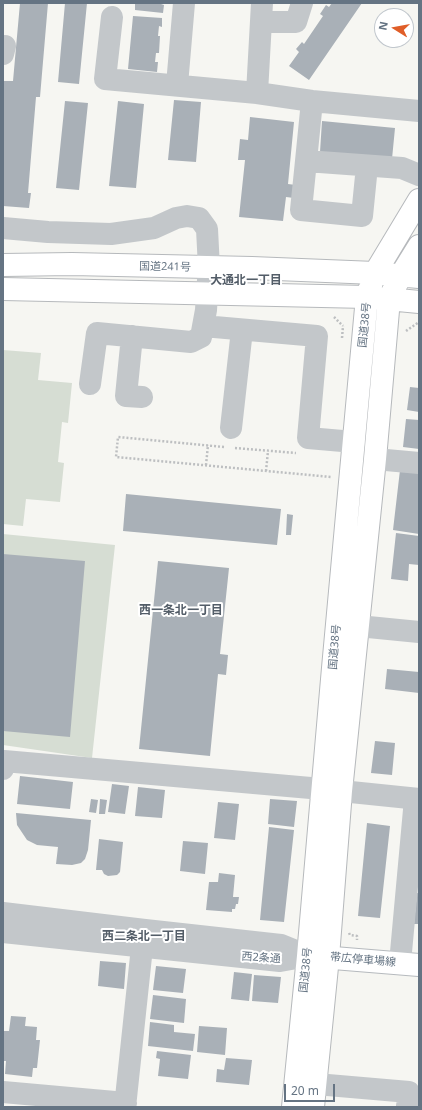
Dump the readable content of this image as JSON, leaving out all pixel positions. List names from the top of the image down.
{
  "streets": {
    "main road": ["国道241号", "国道38号", "帯広停車場線"],
    "street": ["西2条通"]
  },
  "crossings": [
    ["国道241号", "国道38号"],
    ["国道38号", "西2条通"],
    ["国道38号", "帯広停車場線"],
    ["西2条通", "帯広停車場線"]
  ],
  "districts": ["大通北一丁目", "西一条北一丁目", "西二条北一丁目"],
  "scale_bar": "20 m",
  "north": "left"
}
